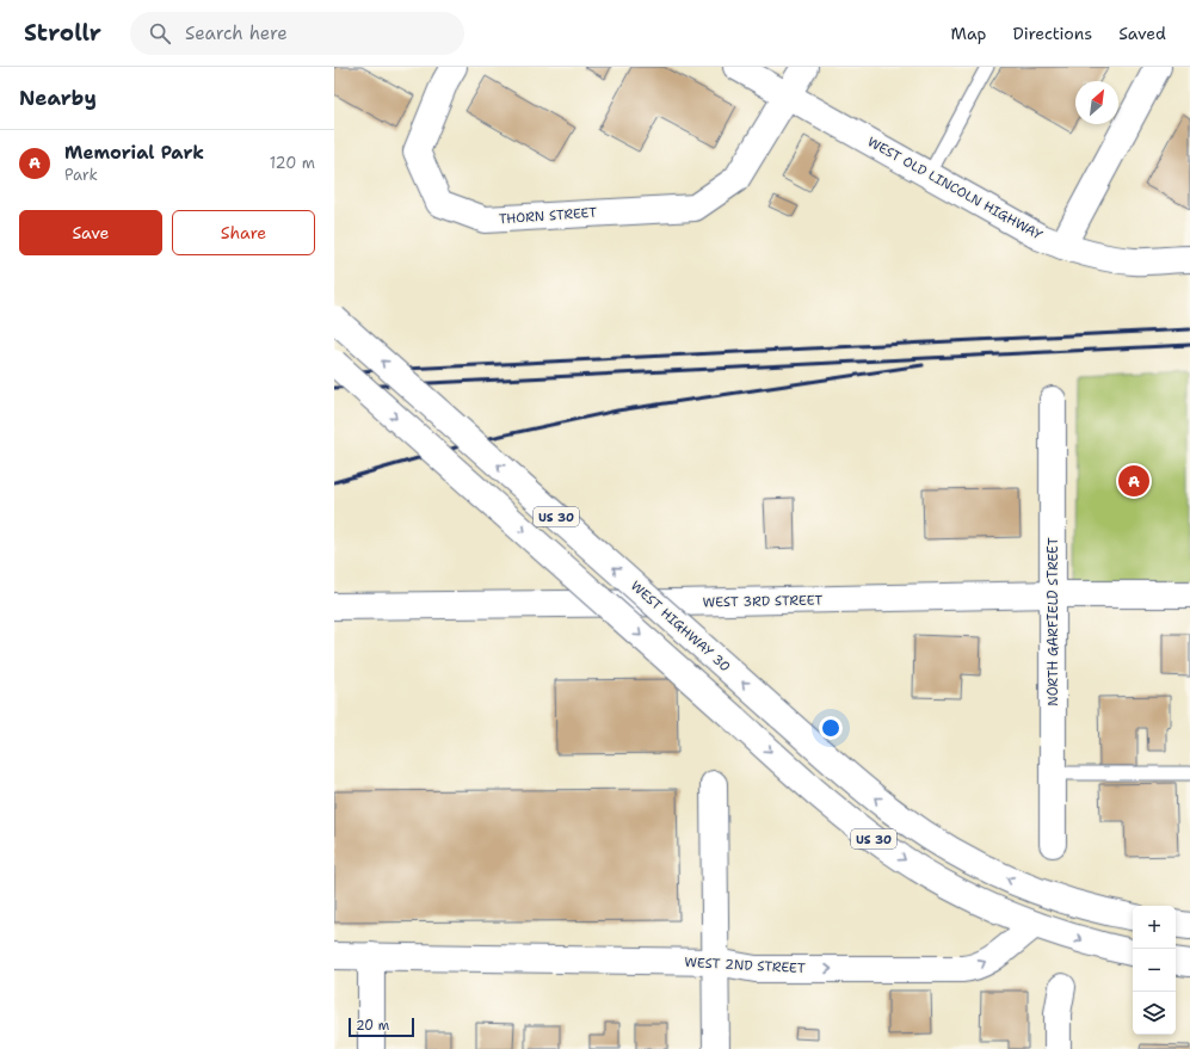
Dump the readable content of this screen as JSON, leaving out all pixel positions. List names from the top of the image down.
{
  "streets": {
    "main road": [
      "WEST OLD LINCOLN HIGHWAY",
      "THORN STREET",
      "US 30",
      "WEST 3RD STREET",
      "NORTH GARFIELD STREET",
      "WEST HIGHWAY 30",
      "WEST 2ND STREET"
    ]
  },
  "crossings": [
    ["WEST OLD LINCOLN HIGHWAY", "THORN STREET"],
    ["US 30", "WEST 2ND STREET"],
    ["WEST 3RD STREET", "NORTH GARFIELD STREET"]
  ],
  "one_way": ["WEST 2ND STREET"],
  "scale_bar": "20 m",
  "north": "top right",
  "page": {
    "header": "Strollr",
    "search": "Search here",
    "nav": ["Map", "Directions", "Saved"],
    "heading": "Nearby",
    "list": [
      {
        "mark": "A",
        "name": "Memorial Park",
        "note": "Park",
        "value": "120 m"
      }
    ],
    "buttons": ["Save", "Share"],
    "pins": "A",
    "map_buttons": ["+", "−"],
    "scale": "20 m"
  }
}
